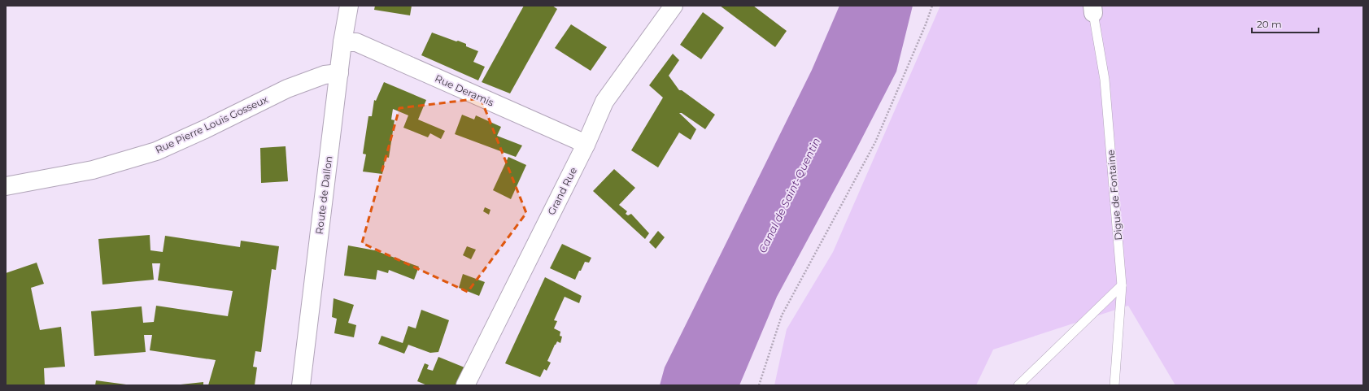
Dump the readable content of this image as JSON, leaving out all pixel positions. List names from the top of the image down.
{
  "streets": {
    "street": [
      "Rue Deramis",
      "Rue Pierre Louis Gosseux",
      "Grand Rue",
      "Route de Dallon"
    ],
    "lane": ["Digue de Fontaine"]
  },
  "crossings": [
    ["Rue Deramis", "Grand Rue"],
    ["Rue Deramis", "Route de Dallon"],
    ["Rue Pierre Louis Gosseux", "Route de Dallon"]
  ],
  "water": ["Canal de Saint-Quentin"],
  "scale_bar": "20 m"
}
